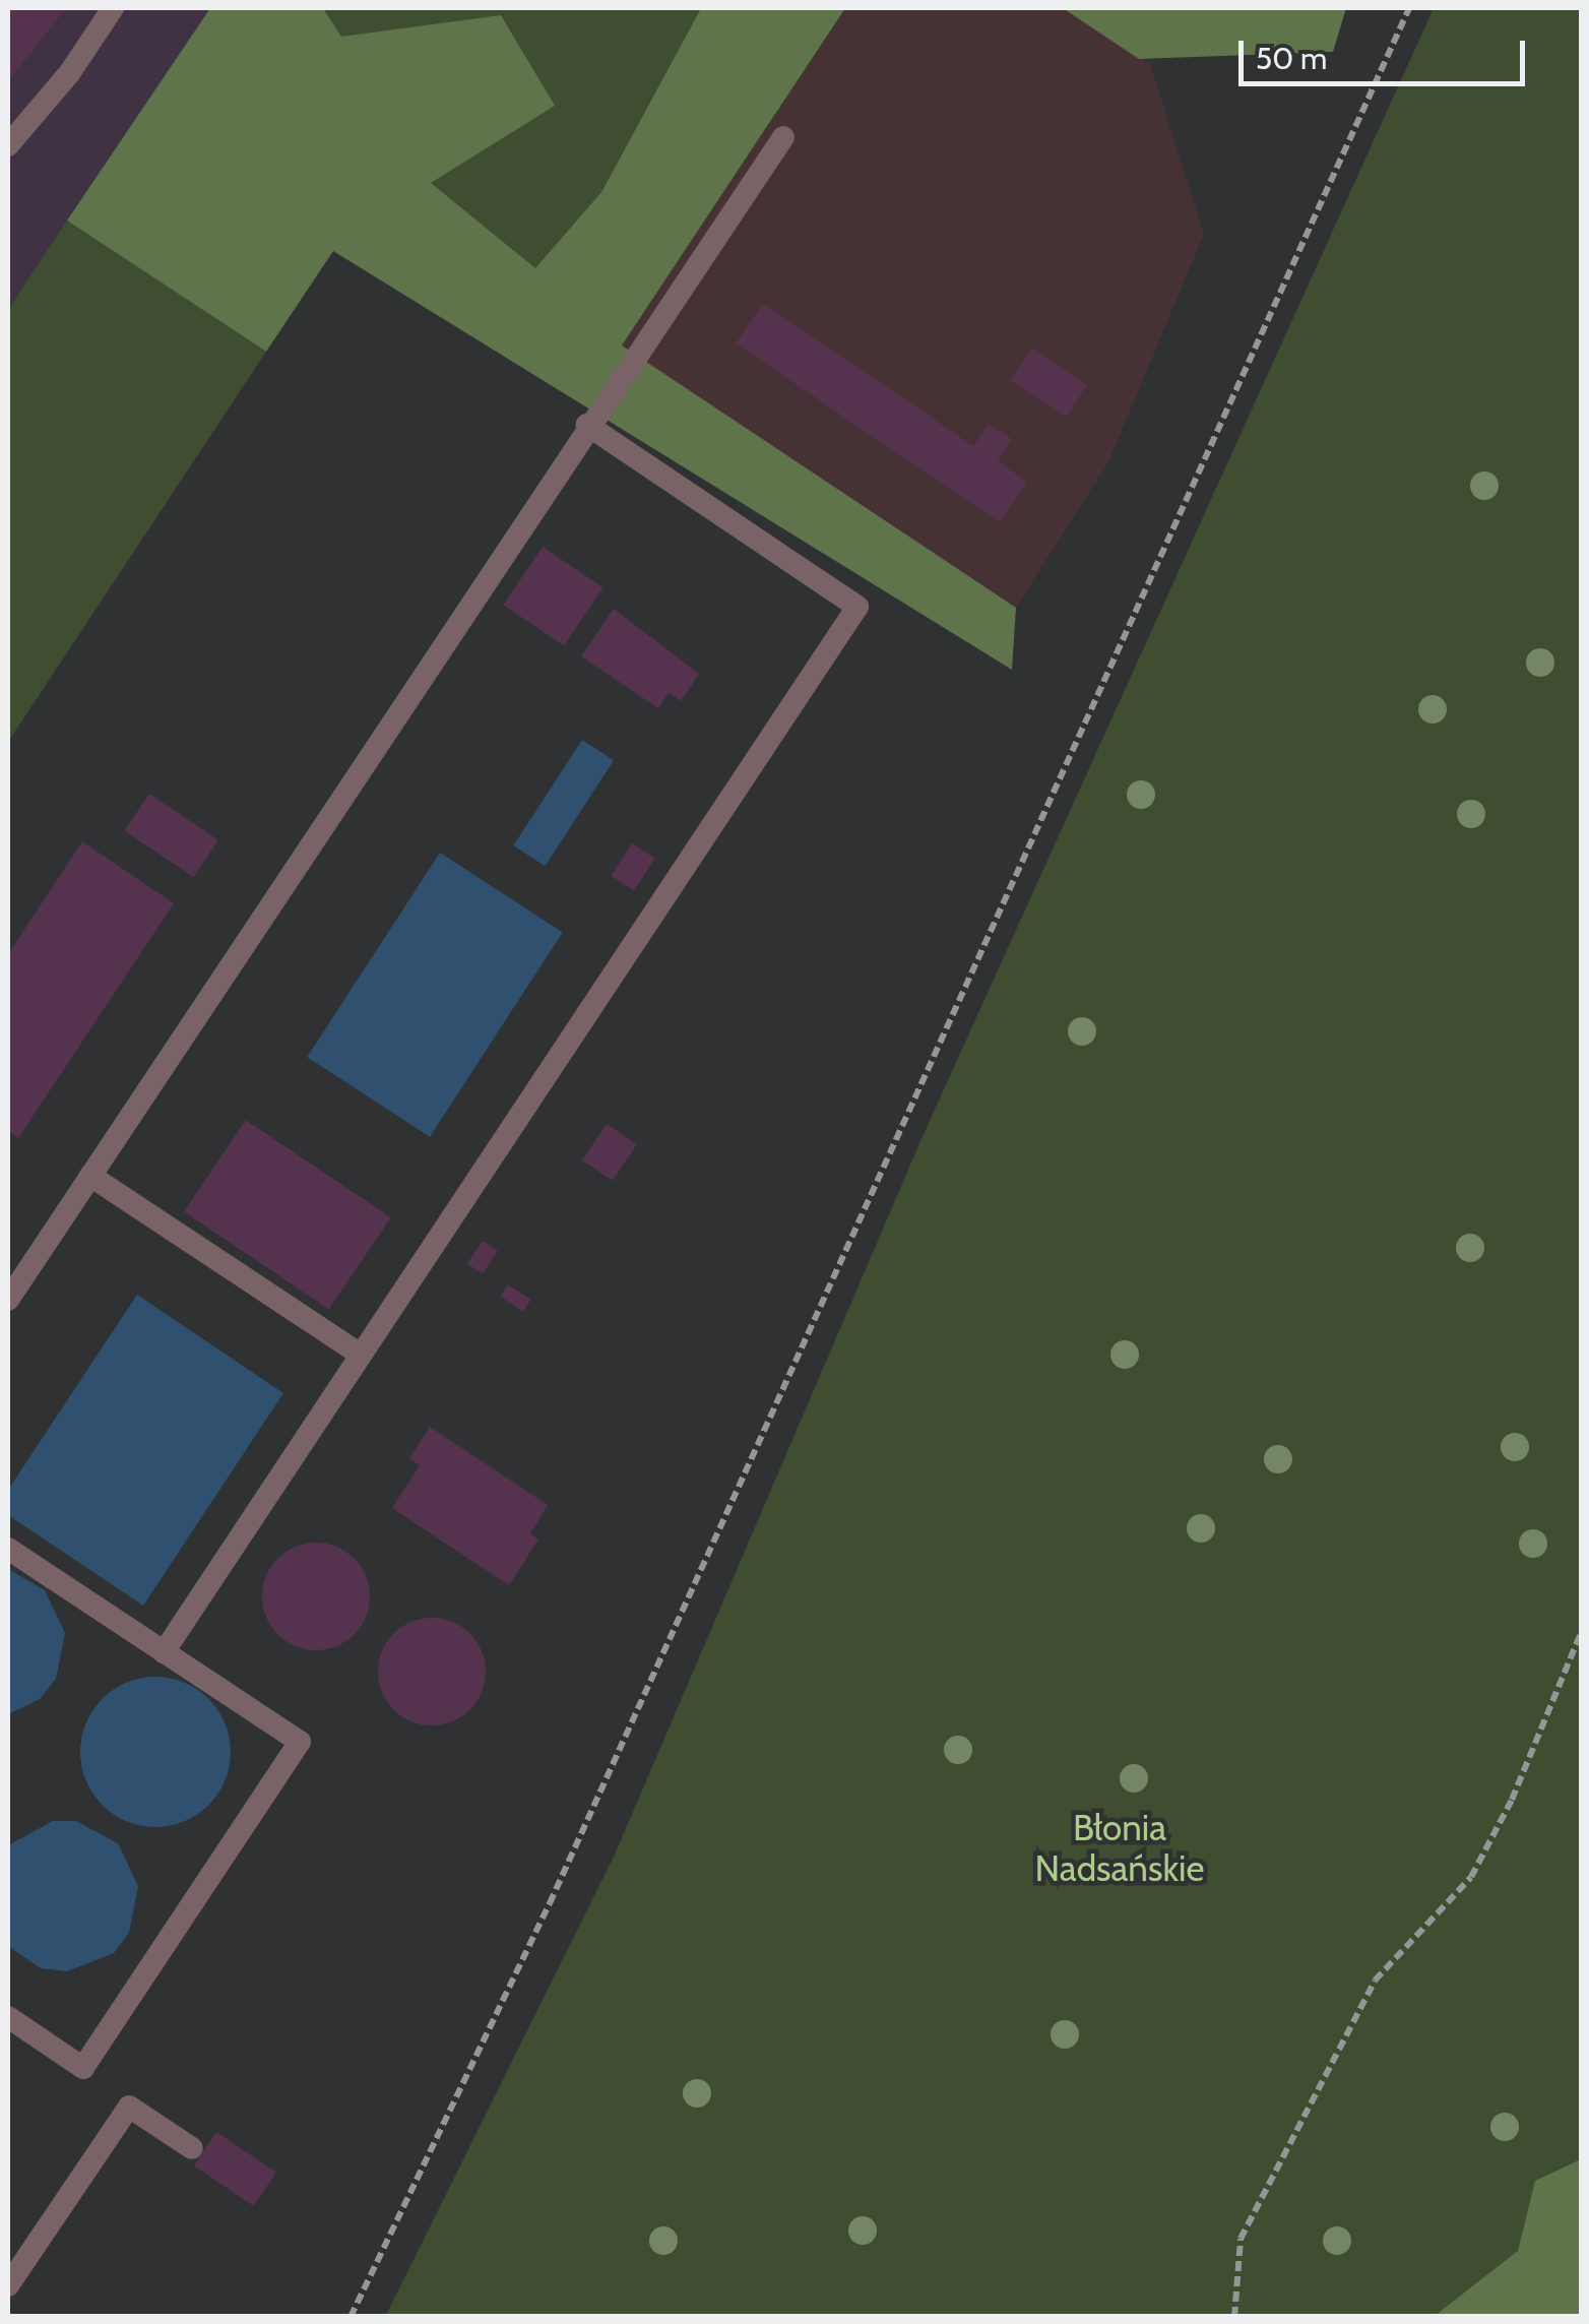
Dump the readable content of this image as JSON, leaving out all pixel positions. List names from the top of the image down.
{
  "parks": ["Błonia Nadsańskie"],
  "scale_bar": "50 m"
}
